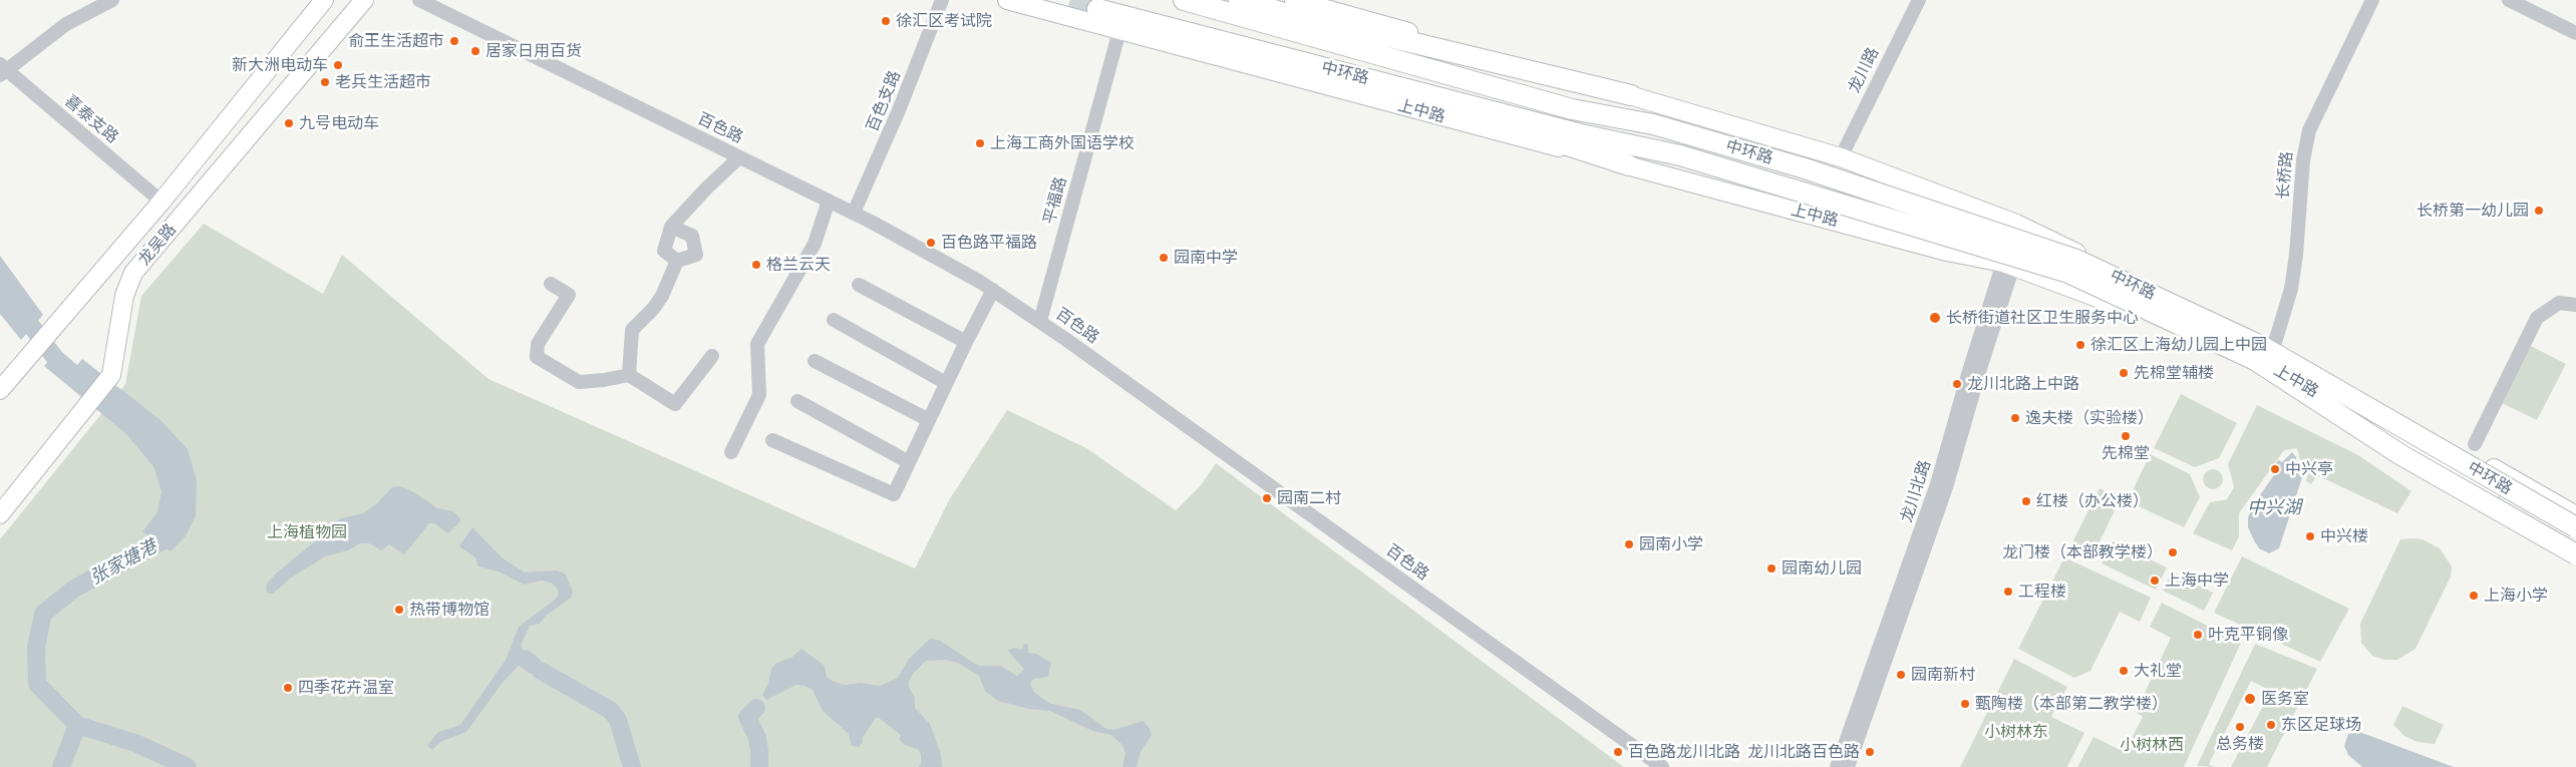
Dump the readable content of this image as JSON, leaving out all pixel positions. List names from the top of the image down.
{
  "streets": {
    "highway": ["中环路"],
    "main road": ["上中路", "龙吴路"],
    "street": [
      "龙川路",
      "百色支路",
      "喜泰支路",
      "百色路",
      "长桥路",
      "平福路",
      "龙川北路"
    ]
  },
  "crossings": [
    ["龙川路", "上中路"],
    ["百色支路", "百色路"],
    ["上中路", "长桥路"],
    ["上中路", "平福路"],
    ["上中路", "龙川北路"],
    ["喜泰支路", "龙吴路"],
    ["百色路", "平福路"]
  ],
  "water": ["中兴湖", "张家塘港"],
  "parks": ["上海植物园", "小树林东", "小树林西"],
  "places": [
    "徐汇区考试院",
    "俞王生活超市",
    "居家日用百货",
    "新大洲电动车",
    "老兵生活超市",
    "九号电动车",
    "上海工商外国语学校",
    "长桥第一幼儿园",
    "百色路平福路",
    "园南中学",
    "格兰云天",
    "长桥街道社区卫生服务中心",
    "徐汇区上海幼儿园上中园",
    "先棉堂辅楼",
    "龙川北路上中路",
    "逸夫楼（实验楼）",
    "先棉堂",
    "中兴亭",
    "园南二村",
    "红楼（办公楼）",
    "中兴楼",
    "园南小学",
    "龙门楼（本部教学楼）",
    "园南幼儿园",
    "上海中学",
    "工程楼",
    "上海小学",
    "热带博物馆",
    "叶克平铜像",
    "大礼堂",
    "园南新村",
    "四季花卉温室",
    "医务室",
    "甄陶楼（本部第二教学楼）",
    "东区足球场",
    "总务楼",
    "百色路龙川北路",
    "龙川北路百色路"
  ]
}
